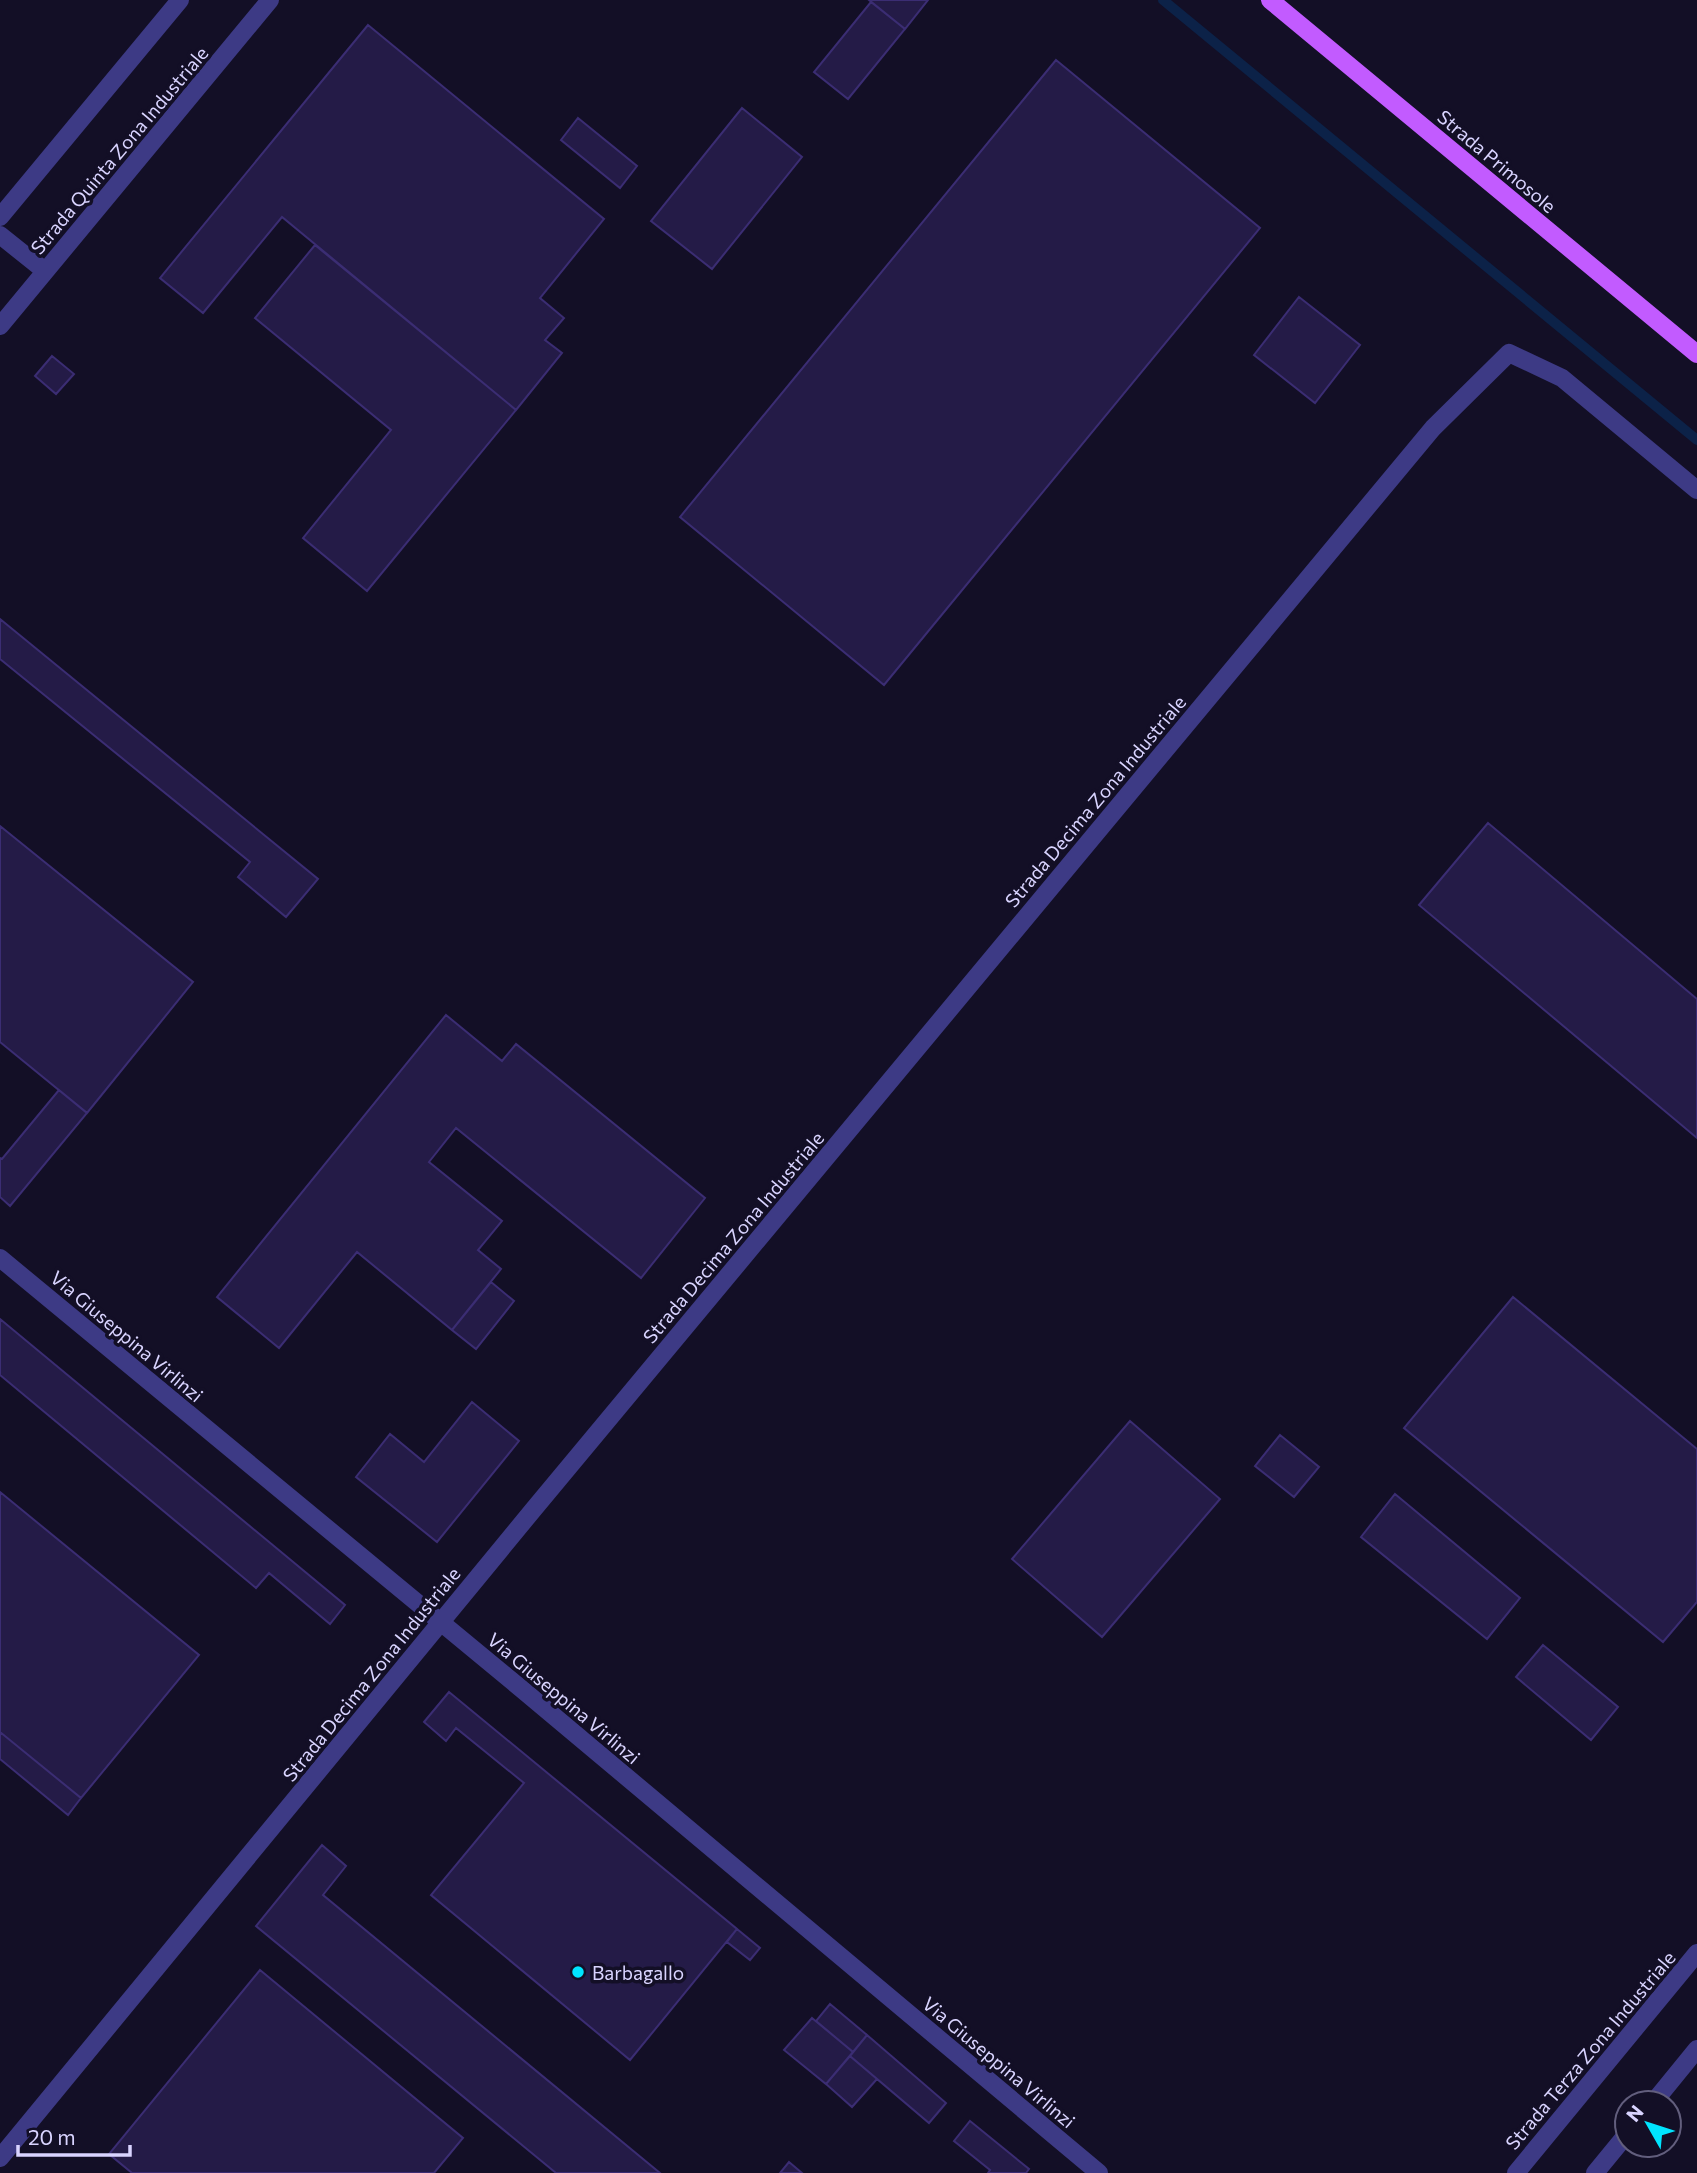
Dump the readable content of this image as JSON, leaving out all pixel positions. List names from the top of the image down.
{
  "streets": {
    "main road": ["Strada Primosole"],
    "street": [
      "Strada Quinta Zona Industriale",
      "Strada Decima Zona Industriale",
      "Via Giuseppina Virlinzi",
      "Strada Terza Zona Industriale"
    ]
  },
  "crossings": [
    ["Strada Decima Zona Industriale", "Via Giuseppina Virlinzi"]
  ],
  "places": ["Barbagallo"],
  "scale_bar": "20 m",
  "north": "top left"
}
